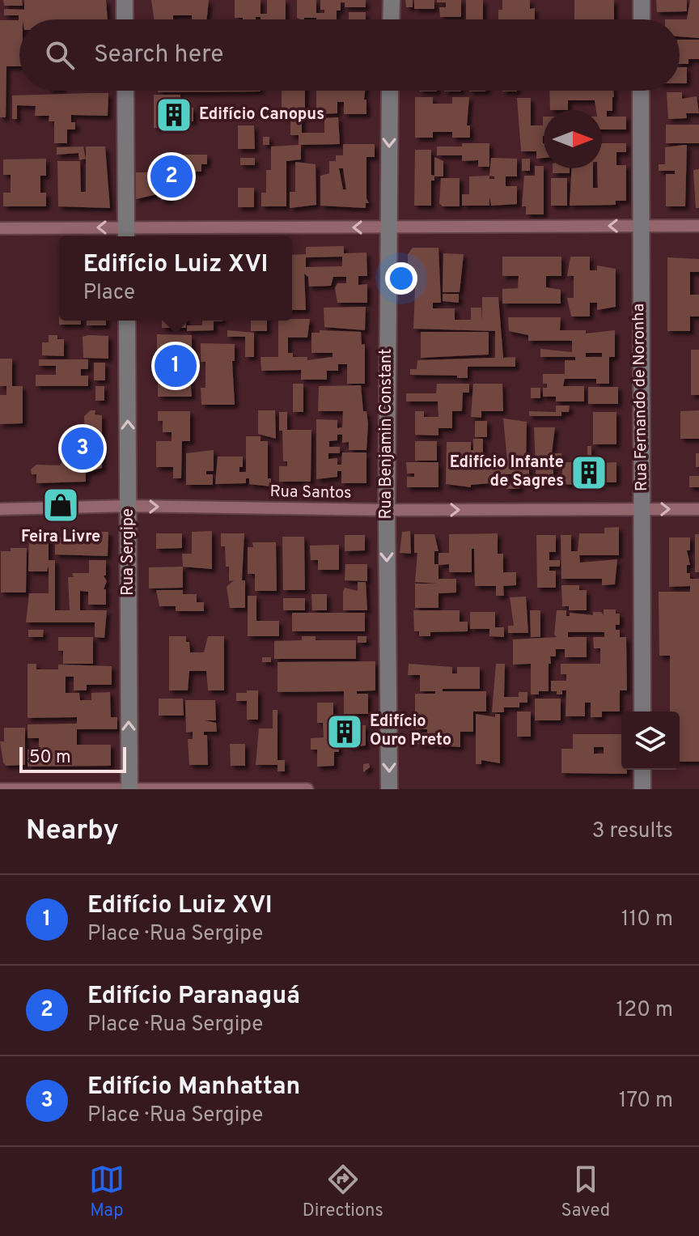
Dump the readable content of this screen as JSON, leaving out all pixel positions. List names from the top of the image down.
{
  "streets": {
    "street": [
      "Rua Fernando de Noronha",
      "Rua Benjamin Constant",
      "Rua Santos",
      "Rua Sergipe"
    ]
  },
  "crossings": [
    ["Rua Fernando de Noronha", "Rua Santos"],
    ["Rua Benjamin Constant", "Rua Santos"],
    ["Rua Santos", "Rua Sergipe"]
  ],
  "one_way": ["Rua Benjamin Constant", "Rua Santos", "Rua Sergipe"],
  "places": {
    "building": ["Edifício Canopus", "Edifício Infante de Sagres", "Edifício Ouro Preto"],
    "shop": ["Feira Livre"]
  },
  "scale_bar": "50 m",
  "north": "right",
  "page": {
    "search": "Search here",
    "pins": ["2", "1", "3"],
    "popup": ["Edifício Luiz XVI", "Place"],
    "scale": "50 m",
    "heading": ["Nearby", "3 results"],
    "list": [
      {
        "mark": "1",
        "name": "Edifício Luiz XVI",
        "note": "Place · Rua Sergipe",
        "value": "110 m"
      },
      {
        "mark": "2",
        "name": "Edifício Paranaguá",
        "note": "Place · Rua Sergipe",
        "value": "120 m"
      },
      {
        "mark": "3",
        "name": "Edifício Manhattan",
        "note": "Place · Rua Sergipe",
        "value": "170 m"
      }
    ],
    "nav": ["Map", "Directions", "Saved"]
  }
}
